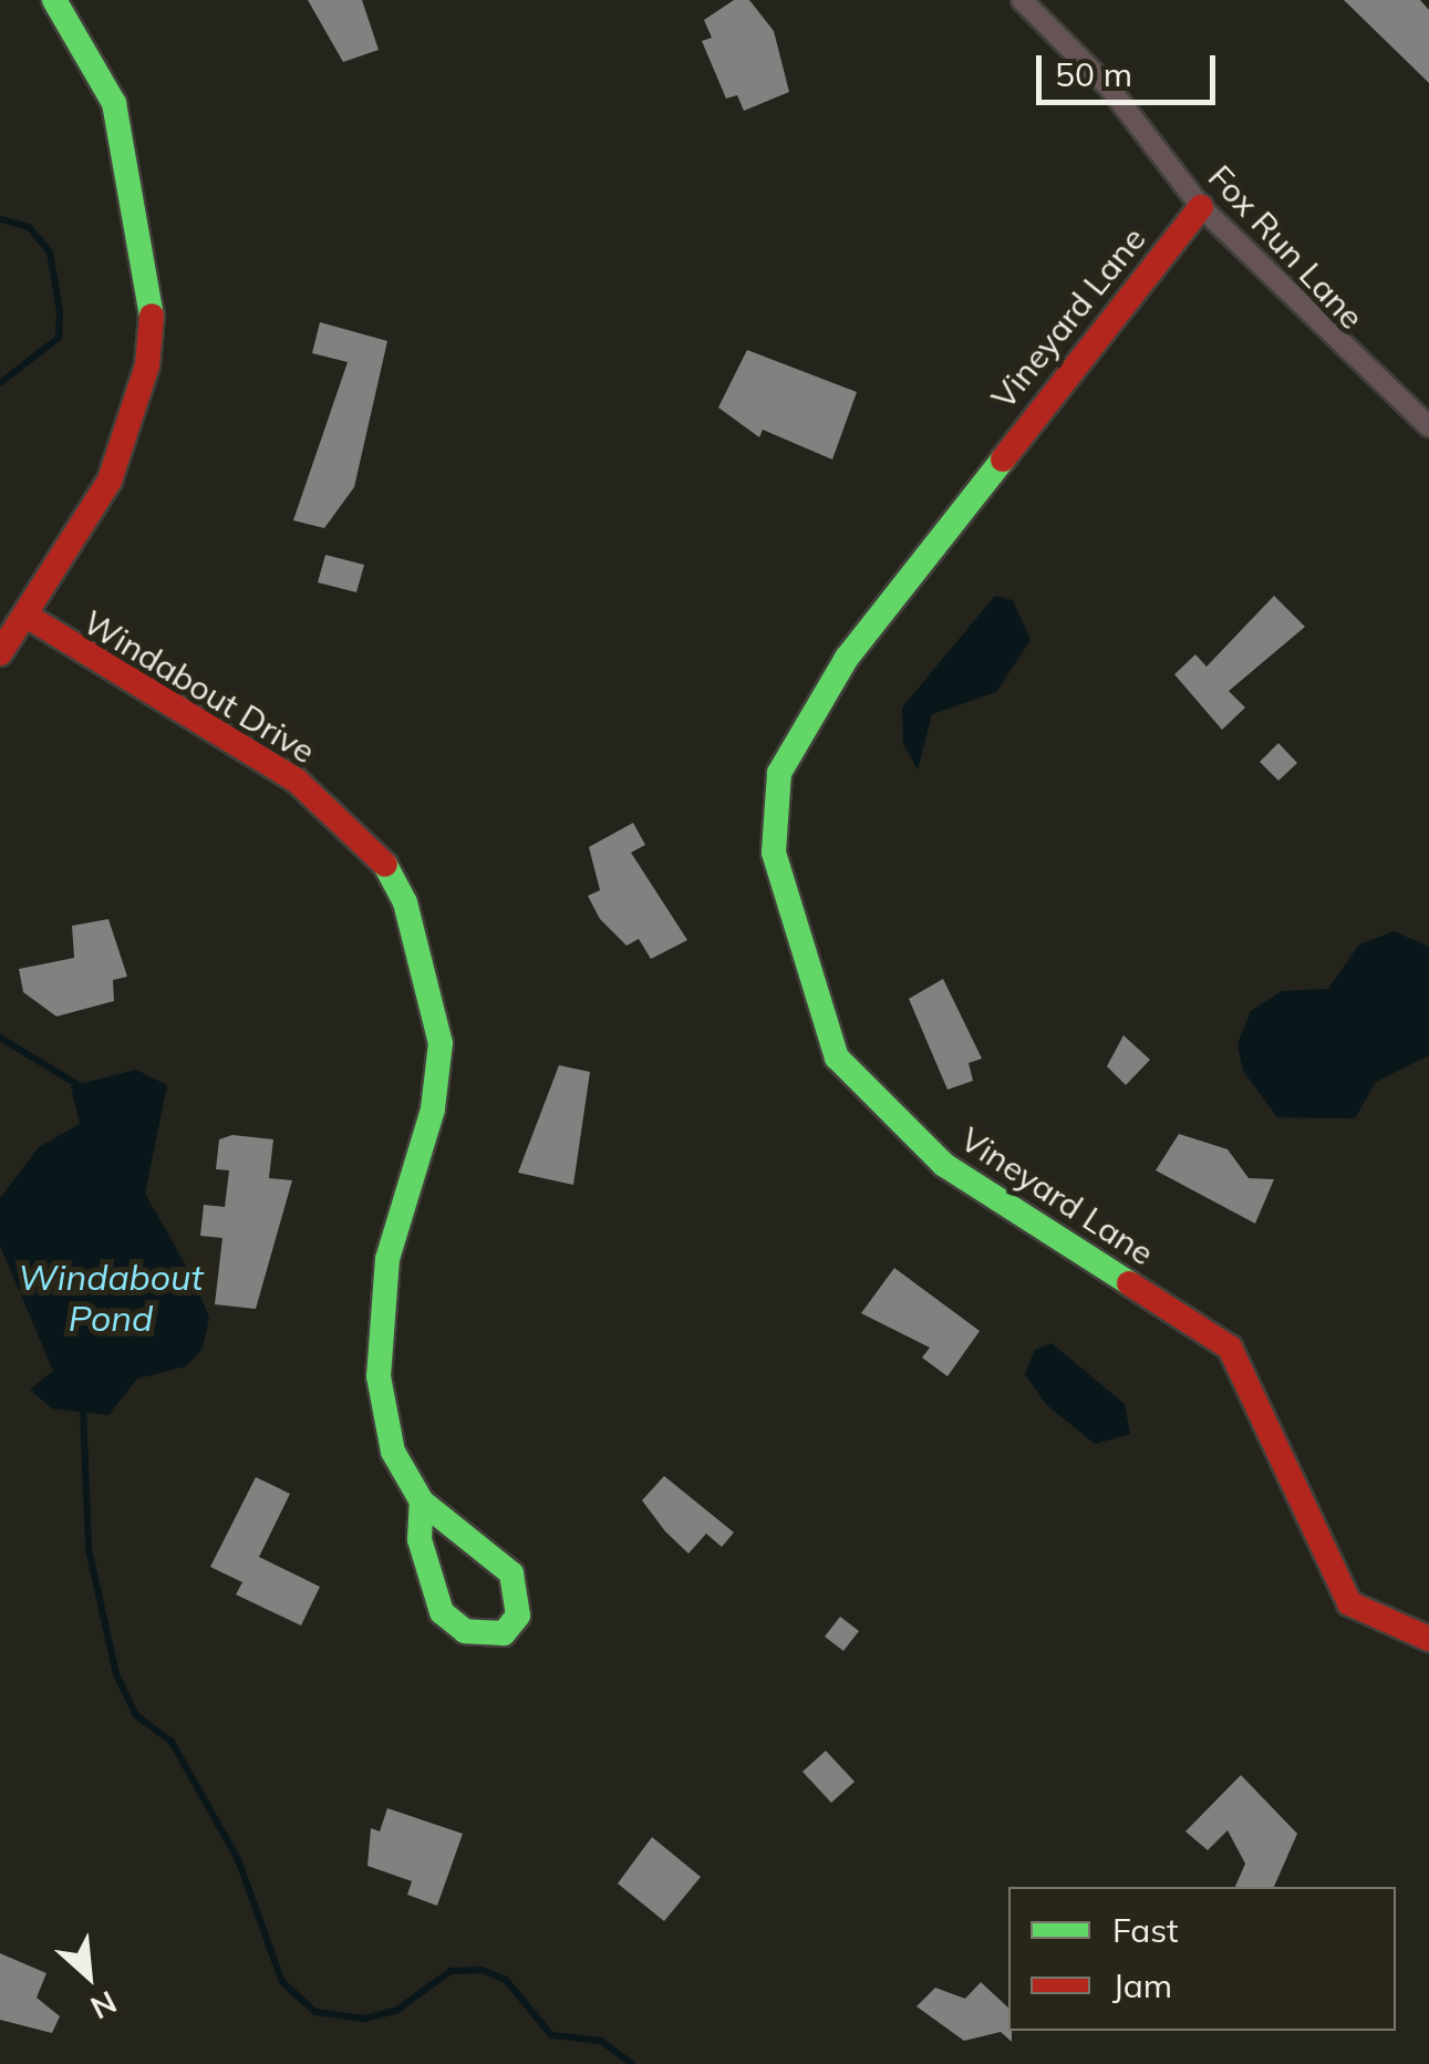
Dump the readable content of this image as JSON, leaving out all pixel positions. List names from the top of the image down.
{
  "streets": {
    "street": ["Fox Run Lane", "Vineyard Lane", "Windabout Drive"]
  },
  "crossings": [
    ["Fox Run Lane", "Vineyard Lane"]
  ],
  "water": ["Windabout Pond"],
  "legend": ["Fast", "Jam"],
  "scale_bar": "50 m",
  "north": "bottom right"
}
